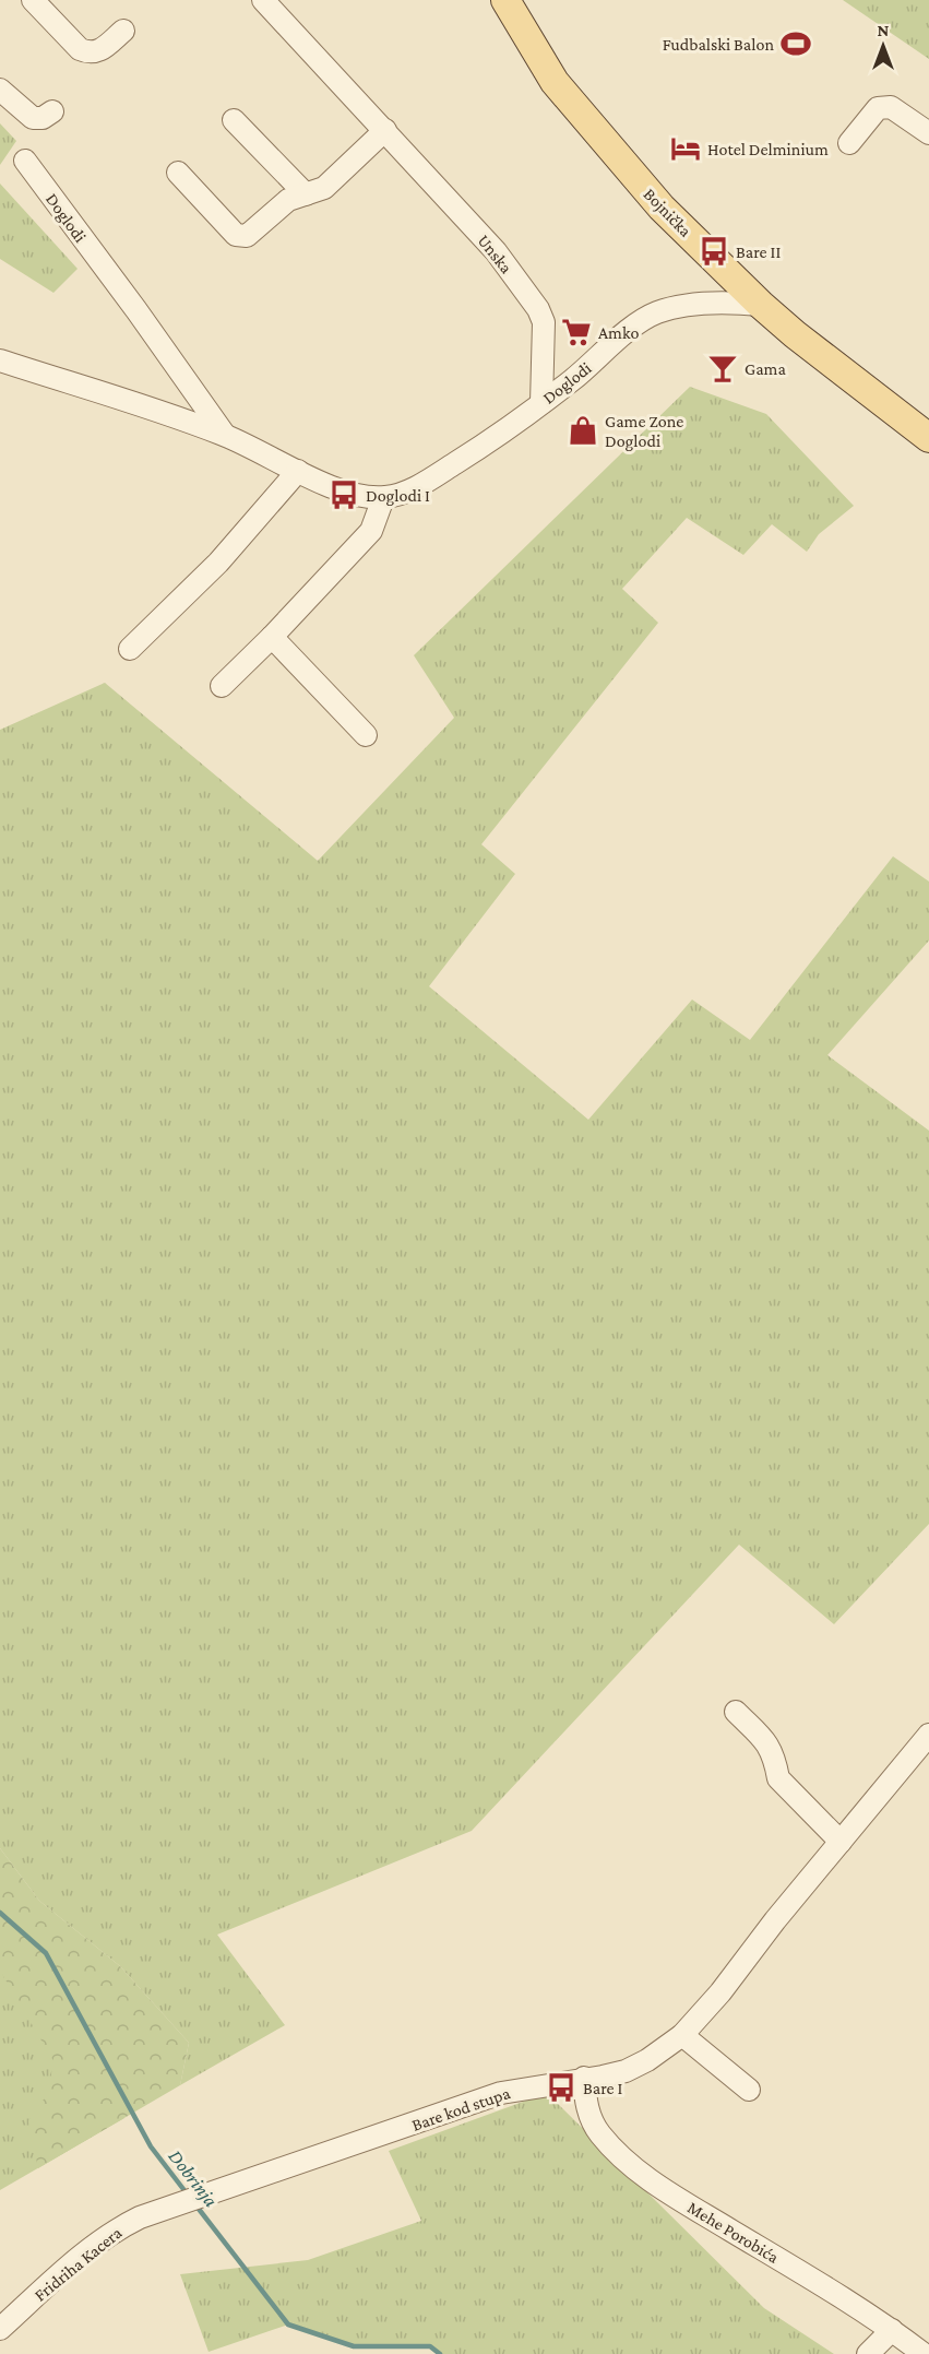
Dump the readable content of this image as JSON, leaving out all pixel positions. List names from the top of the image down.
{
  "streets": {
    "main road": ["Bojnička"],
    "street": [
      "Doglodi",
      "Unska",
      "Bare kod stupa",
      "Mehe Porobića",
      "Fridriha Kacera"
    ]
  },
  "crossings": [
    ["Bojnička", "Doglodi"],
    ["Doglodi", "Unska"],
    ["Bare kod stupa", "Mehe Porobića"],
    ["Bare kod stupa", "Fridriha Kacera"]
  ],
  "water": ["Dobrinja"],
  "places": {
    "sports": ["Fudbalski Balon"],
    "hotel": ["Hotel Delminium"],
    "bus stop": ["Bare II", "Doglodi I", "Bare I"],
    "supermarket": ["Amko"],
    "bar": ["Gama"],
    "shop": ["Game Zone Doglodi"]
  },
  "north": "top"
}
